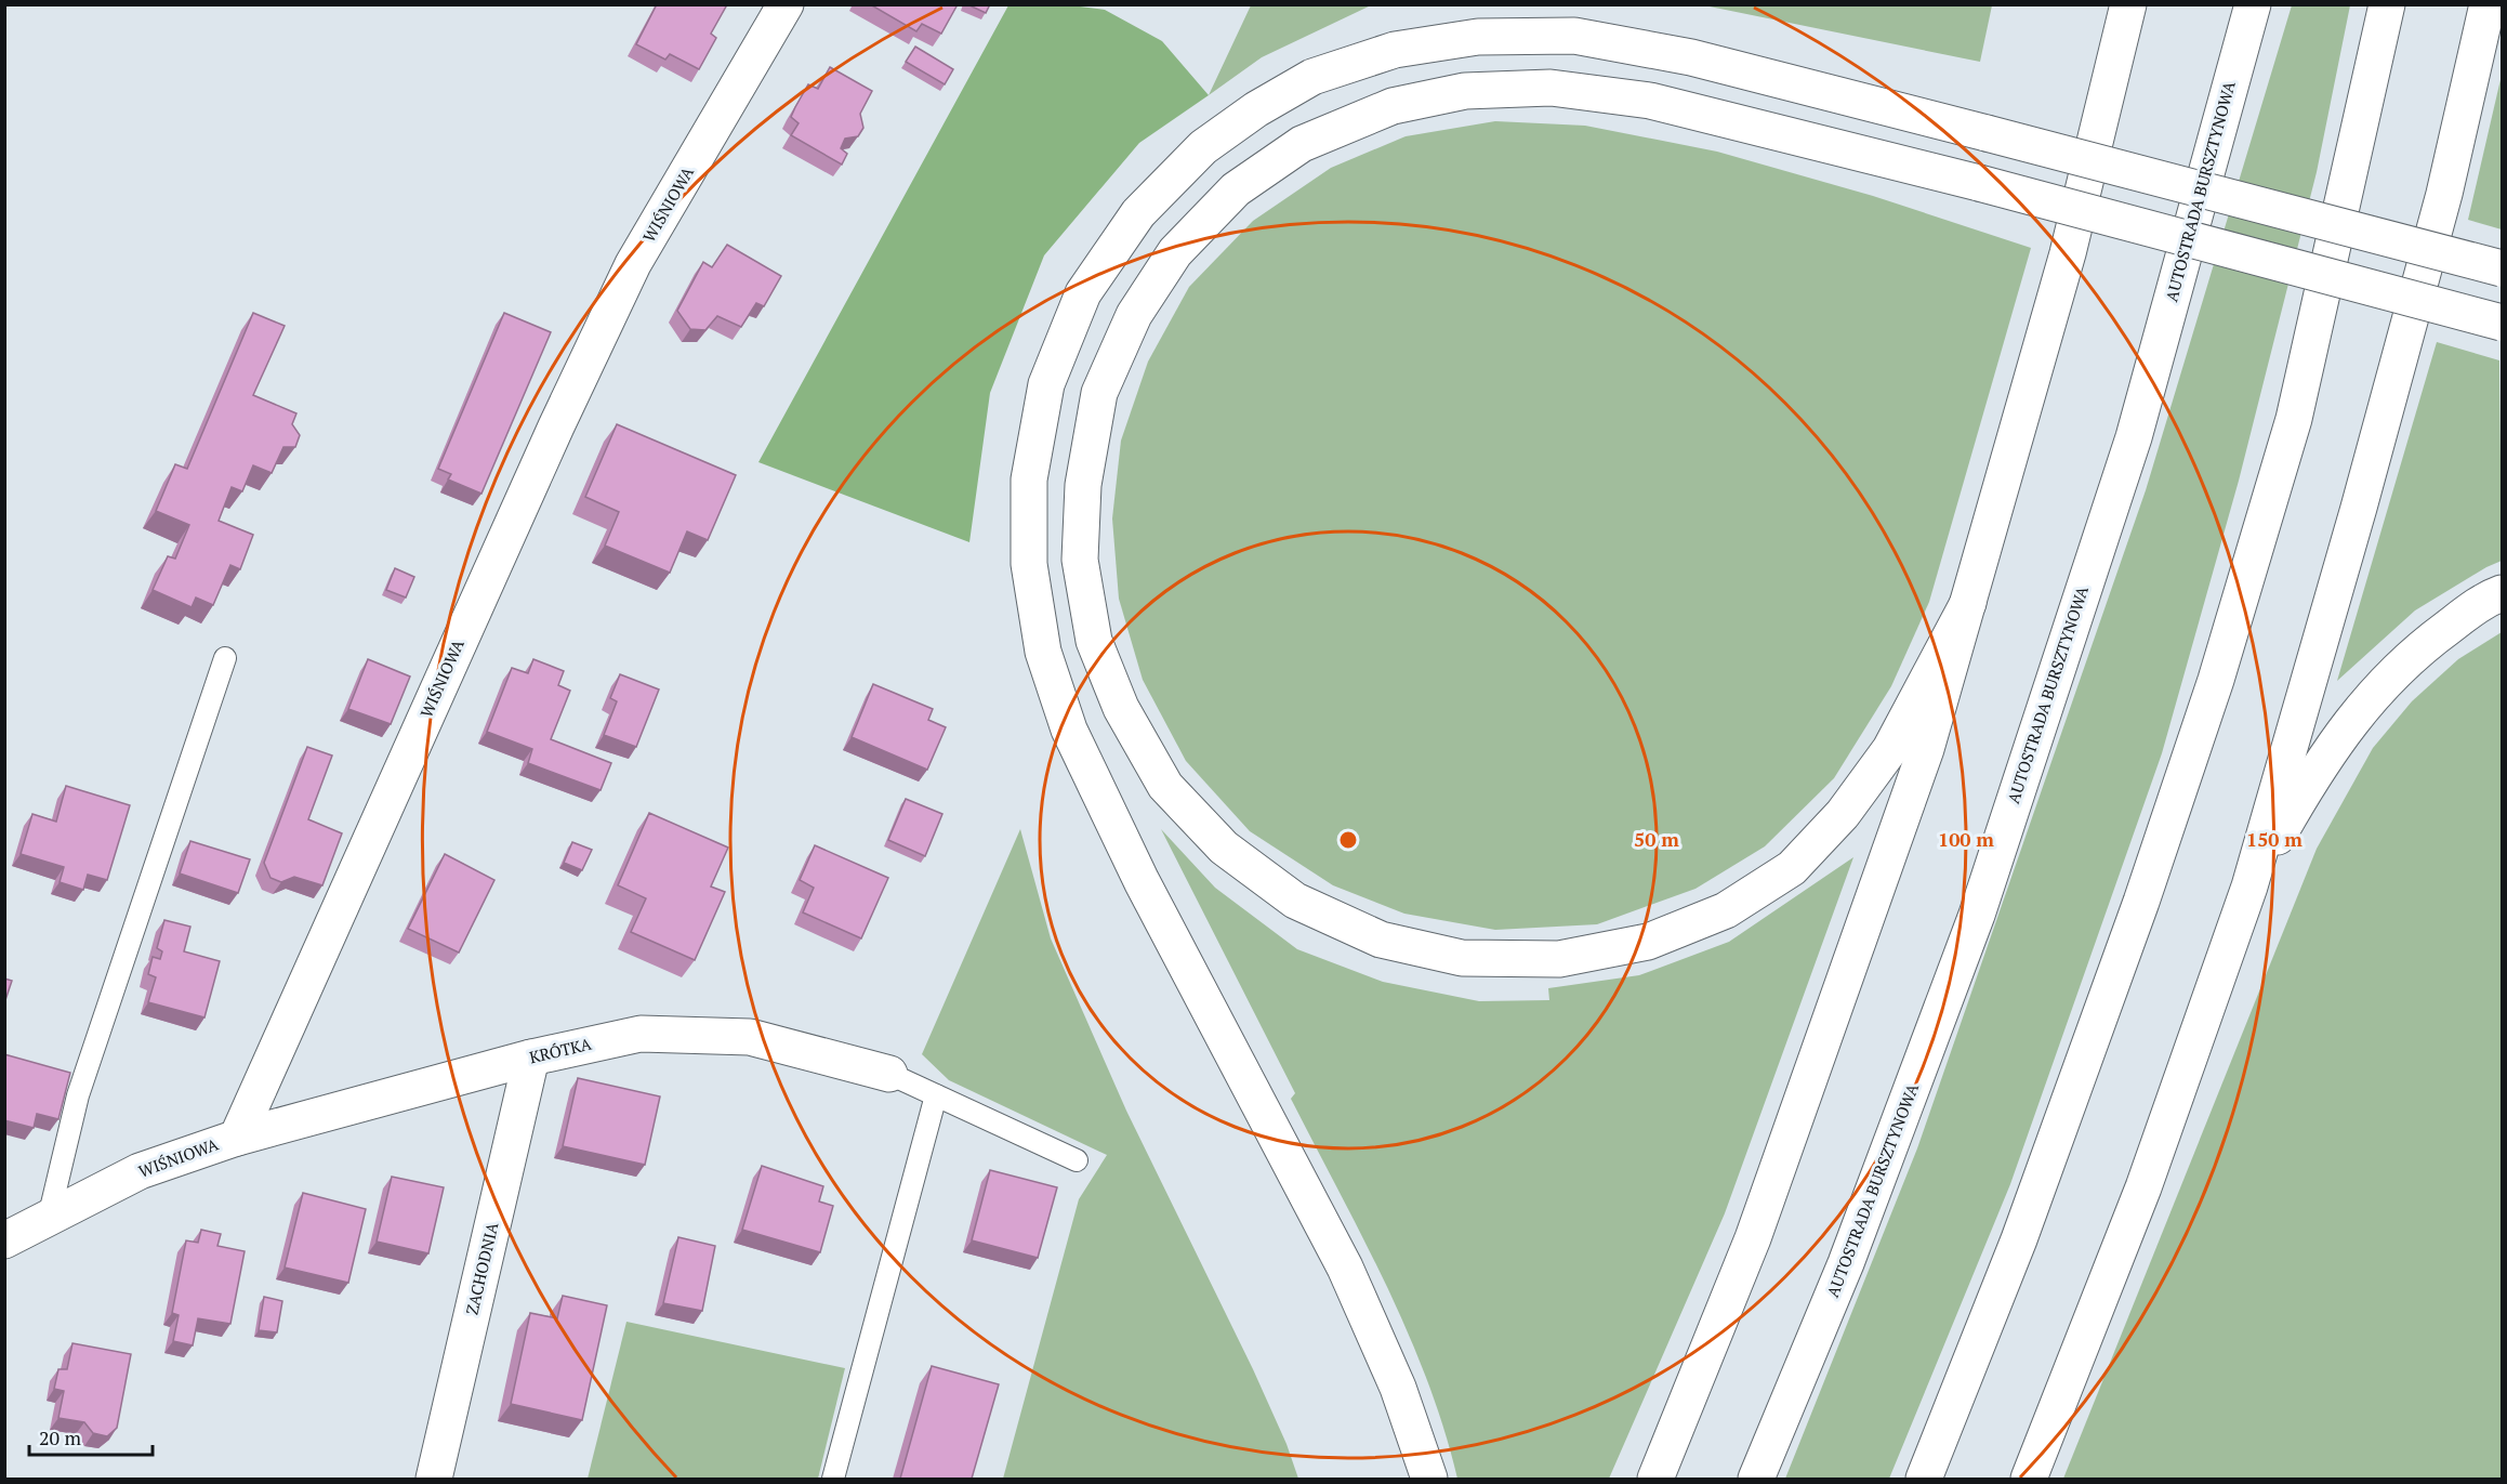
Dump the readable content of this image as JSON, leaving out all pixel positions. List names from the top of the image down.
{
  "streets": {
    "main road": [
      "AUTOSTRADA BURSZTYNOWA",
      "WIŚNIOWA",
      "KRÓTKA",
      "ZACHODNIA"
    ]
  },
  "crossings": [
    ["WIŚNIOWA", "KRÓTKA"],
    ["KRÓTKA", "ZACHODNIA"]
  ],
  "scale_bar": "20 m",
  "rings": ["50 m", "100 m", "150 m"]
}
